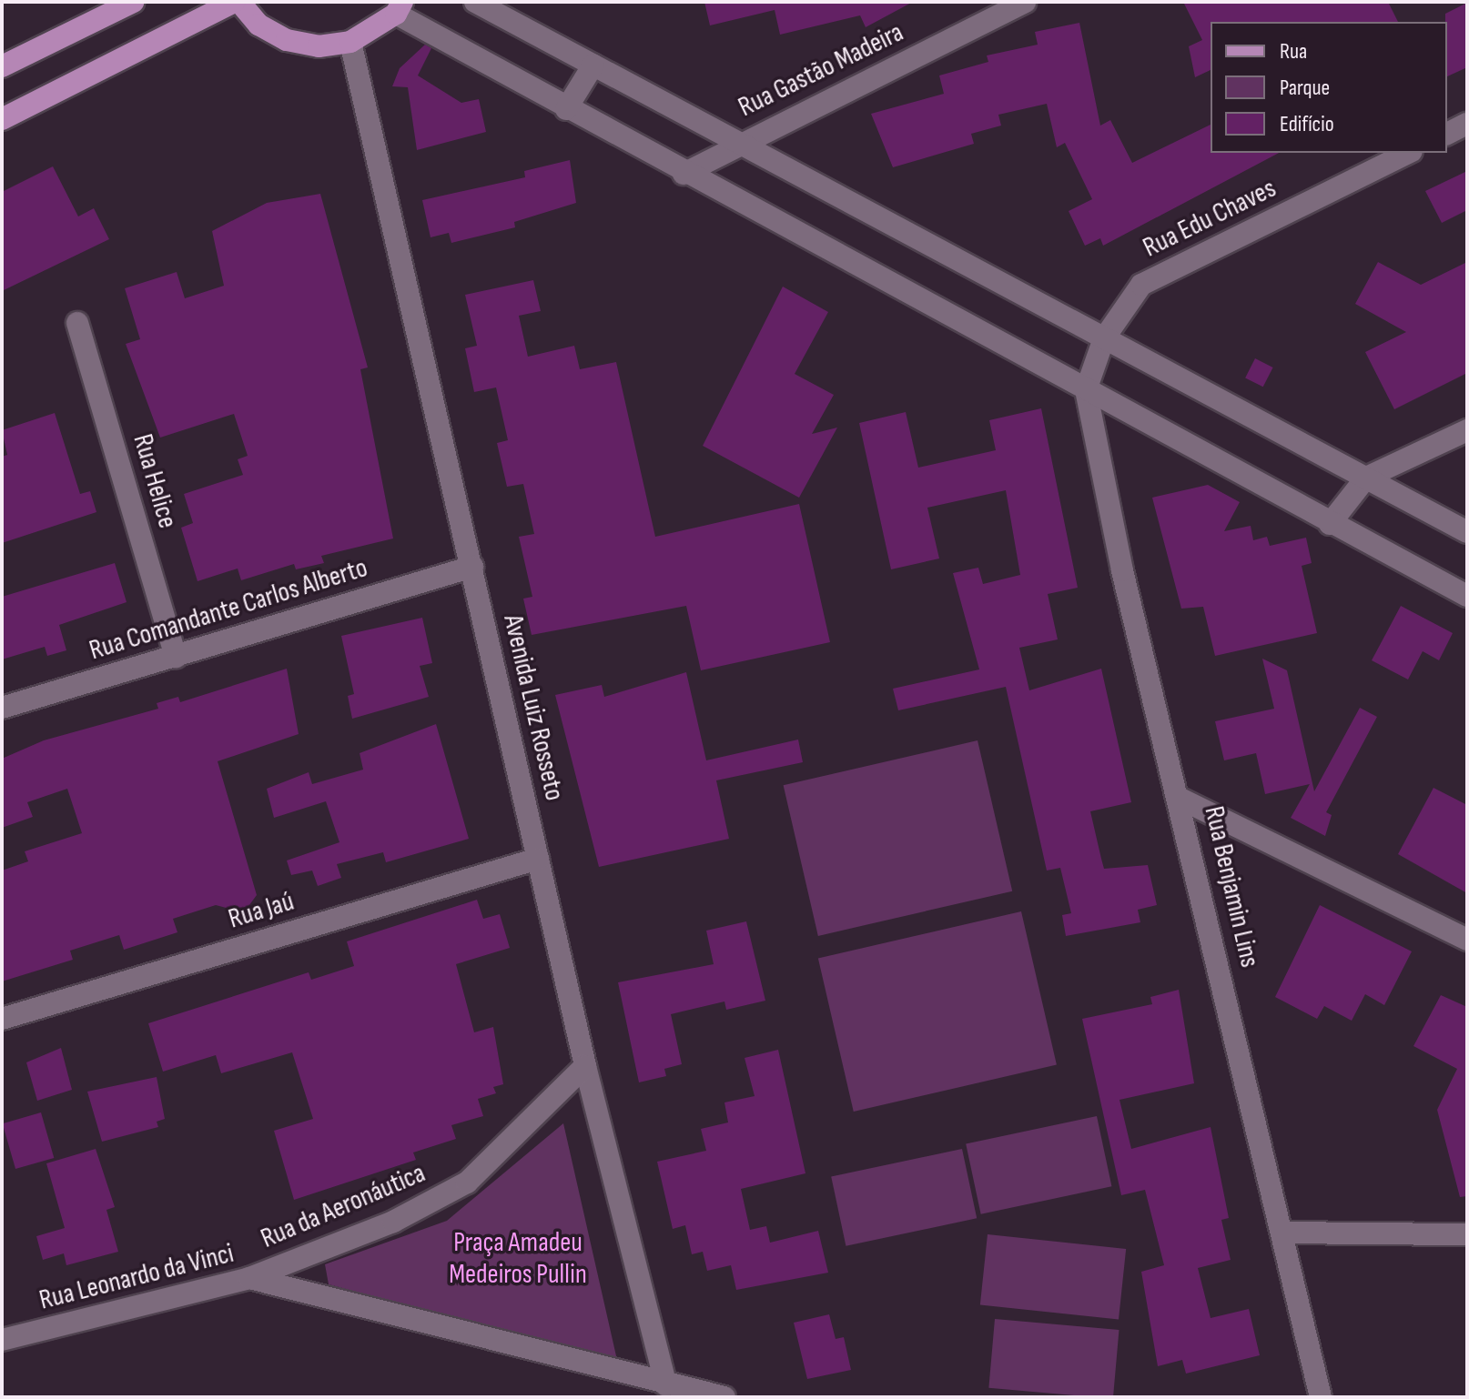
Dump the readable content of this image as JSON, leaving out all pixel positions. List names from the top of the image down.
{
  "streets": {
    "street": [
      "Rua Gastão Madeira",
      "Rua Edu Chaves",
      "Rua Helice",
      "Rua Comandante Carlos Alberto",
      "Avenida Luiz Rosseto",
      "Rua Benjamin Lins",
      "Rua Jaú",
      "Rua da Aeronáutica",
      "Rua Leonardo da Vinci"
    ]
  },
  "crossings": [
    ["Rua Edu Chaves", "Rua Benjamin Lins"],
    ["Rua Helice", "Rua Comandante Carlos Alberto"],
    ["Rua Comandante Carlos Alberto", "Avenida Luiz Rosseto"],
    ["Avenida Luiz Rosseto", "Rua Jaú"],
    ["Avenida Luiz Rosseto", "Rua da Aeronáutica"],
    ["Avenida Luiz Rosseto", "Rua Leonardo da Vinci"],
    ["Rua da Aeronáutica", "Rua Leonardo da Vinci"]
  ],
  "parks": ["Praça Amadeu Medeiros Pullin"],
  "legend": ["Rua", "Parque", "Edifício"]
}
